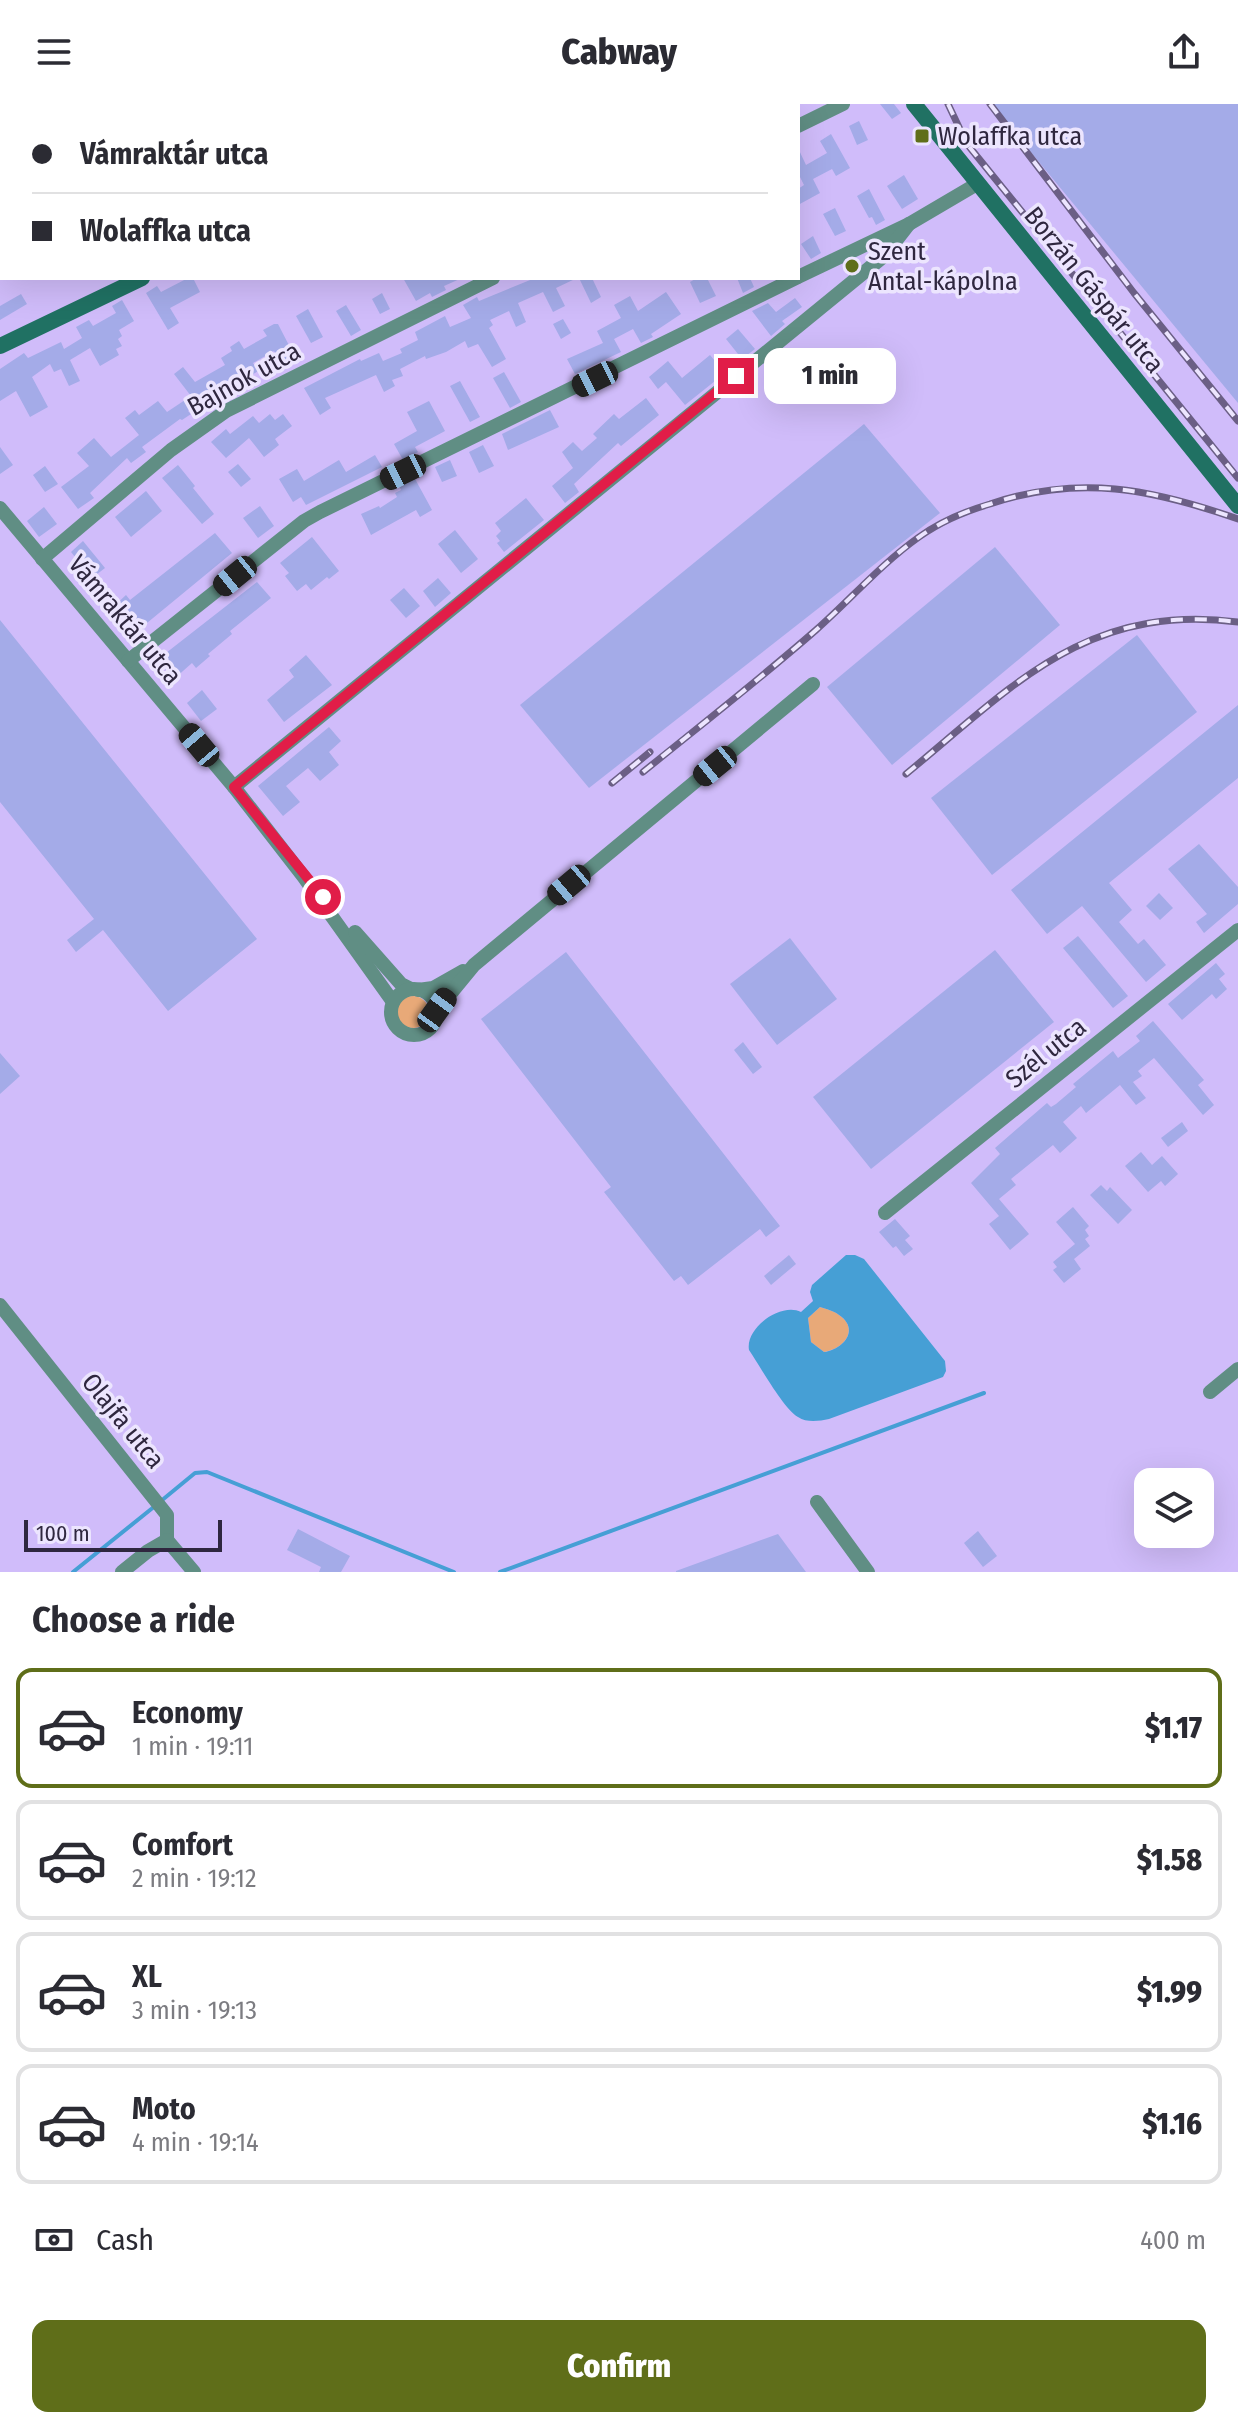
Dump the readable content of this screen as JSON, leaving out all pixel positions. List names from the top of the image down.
{
  "streets": {
    "street": [
      "Borzán Gáspár utca",
      "Bajnok utca",
      "Vámraktár utca",
      "Szél utca",
      "Olajfa utca"
    ]
  },
  "crossings": [
    ["Bajnok utca", "Vámraktár utca"]
  ],
  "places": {
    "transit": ["Wolaffka utca"],
    "other": ["Szent Antal-kápolna"]
  },
  "scale_bar": "100 m",
  "page": {
    "header": "Cabway",
    "banner": ["Vámraktár utca", "Wolaffka utca"],
    "bubble": "1 min",
    "scale": "100 m",
    "heading": "Choose a ride",
    "list": [
      {
        "name": "Economy",
        "note": "1 min · 19:11",
        "value": "$1.17"
      },
      {
        "name": "Comfort",
        "note": "2 min · 19:12",
        "value": "$1.58"
      },
      {
        "name": "XL",
        "note": "3 min · 19:13",
        "value": "$1.99"
      },
      {
        "name": "Moto",
        "note": "4 min · 19:14",
        "value": "$1.16"
      }
    ],
    "pay": ["Cash", "400 m"],
    "buttons": "Confirm"
  }
}
